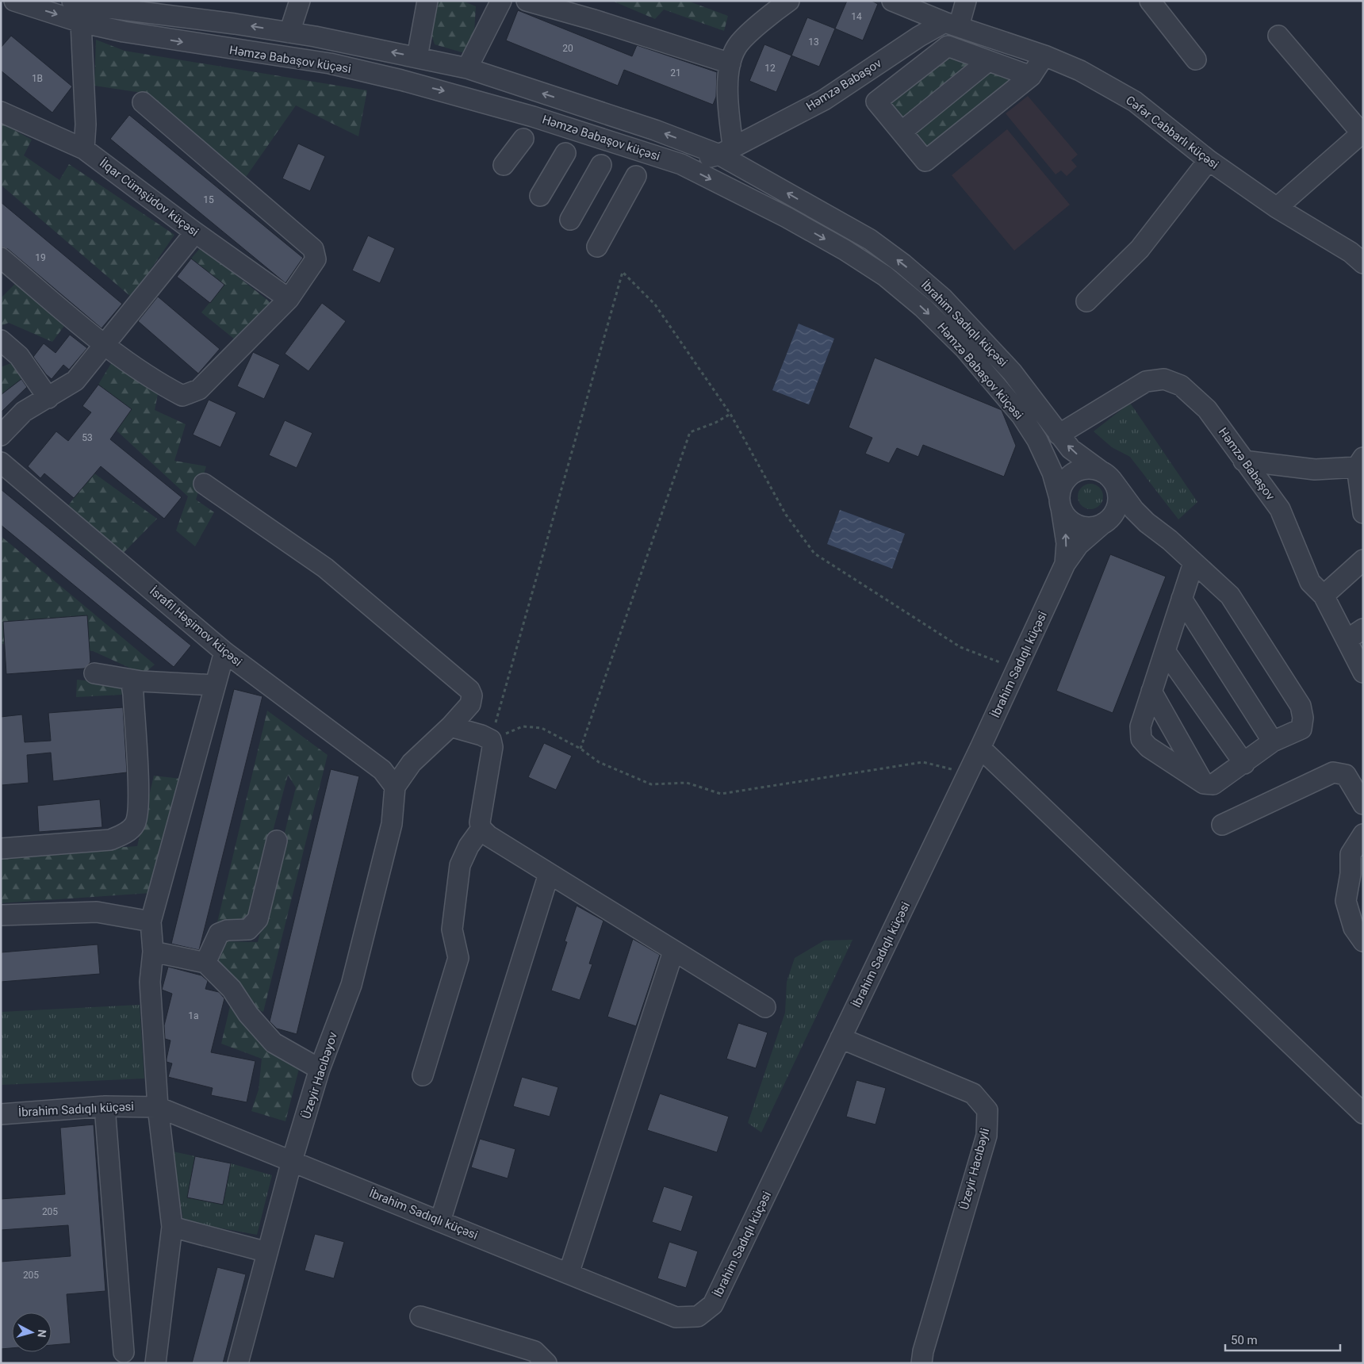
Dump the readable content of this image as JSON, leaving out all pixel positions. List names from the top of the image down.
{
  "streets": {
    "street": [
      "Həmzə Babaşov küçəsi",
      "Həmzə Babaşov",
      "Cəfər Cabbarlı küçəsi",
      "İlqar Cümşüdov küçəsi",
      "İbrahim Sadıqlı küçəsi",
      "İsrafil Həşimov küçəsi",
      "Üzeyir Hacıbəyov",
      "Üzeyir Hacıbəyli"
    ]
  },
  "crossings": [
    ["Həmzə Babaşov küçəsi", "Həmzə Babaşov"],
    ["Həmzə Babaşov küçəsi", "İbrahim Sadıqlı küçəsi"],
    ["Həmzə Babaşov", "Cəfər Cabbarlı küçəsi"],
    ["Həmzə Babaşov", "İbrahim Sadıqlı küçəsi"],
    ["İbrahim Sadıqlı küçəsi", "Üzeyir Hacıbəyov"],
    ["İbrahim Sadıqlı küçəsi", "Üzeyir Hacıbəyli"],
    ["İsrafil Həşimov küçəsi", "Üzeyir Hacıbəyov"]
  ],
  "house_numbers": [
    "14",
    "13",
    "20",
    "12",
    "21",
    "1B",
    "15",
    "19",
    "53",
    "1a",
    "205",
    "205"
  ],
  "scale_bar": "50 m",
  "north": "right"
}
